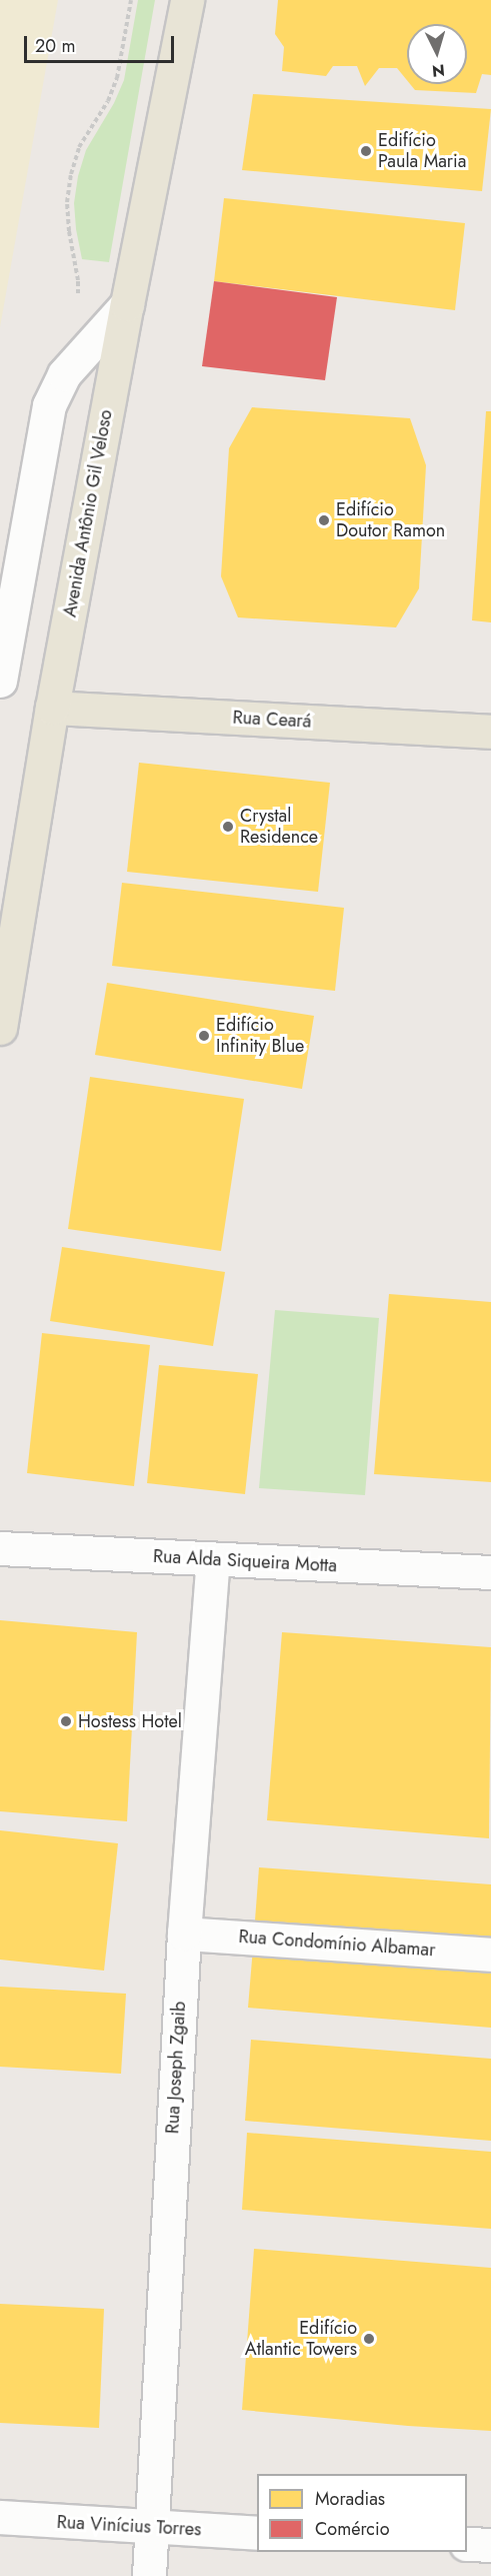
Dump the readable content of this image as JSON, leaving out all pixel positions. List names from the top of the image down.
{
  "streets": {
    "main road": ["Avenida Antônio Gil Veloso", "Rua Ceará"],
    "street": [
      "Rua Alda Siqueira Motta",
      "Rua Condomínio Albamar",
      "Rua Joseph Zgaib",
      "Rua Vinícius Torres"
    ]
  },
  "crossings": [
    ["Avenida Antônio Gil Veloso", "Rua Ceará"],
    ["Rua Alda Siqueira Motta", "Rua Joseph Zgaib"],
    ["Rua Condomínio Albamar", "Rua Joseph Zgaib"],
    ["Rua Joseph Zgaib", "Rua Vinícius Torres"]
  ],
  "places": [
    "Edifício Paula Maria",
    "Edifício Doutor Ramon",
    "Crystal Residence",
    "Edifício Infinity Blue",
    "Hostess Hotel",
    "Edifício Atlantic Towers"
  ],
  "legend": ["Moradias", "Comércio"],
  "scale_bar": "20 m",
  "north": "bottom"
}
